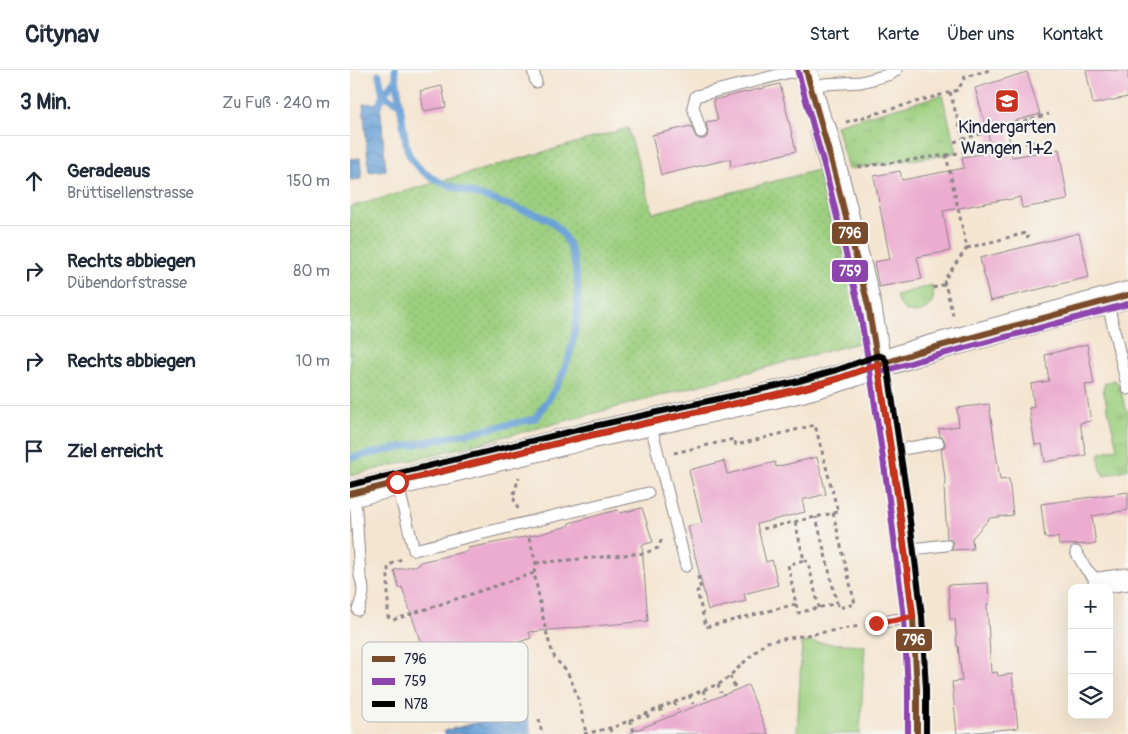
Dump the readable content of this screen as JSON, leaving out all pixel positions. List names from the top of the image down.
{
  "places": {
    "school or university": ["Kindergarten Wangen 1+2"]
  },
  "lines": ["transit line 796", "transit line 759", "transit line N78"],
  "legend": ["796", "759", "N78"],
  "page": {
    "header": "Citynav",
    "nav": [
      "Start",
      "Karte",
      "Über uns",
      "Kontakt"
    ],
    "heading": ["3 Min.", "Zu Fuß · 240 m"],
    "list": [
      ["Geradeaus", "Brüttisellenstrasse", "150 m"],
      ["Rechts abbiegen", "Dübendorfstrasse", "80 m"],
      ["Rechts abbiegen", "10 m"],
      "Ziel erreicht"
    ],
    "map_buttons": ["+", "−"]
  }
}
